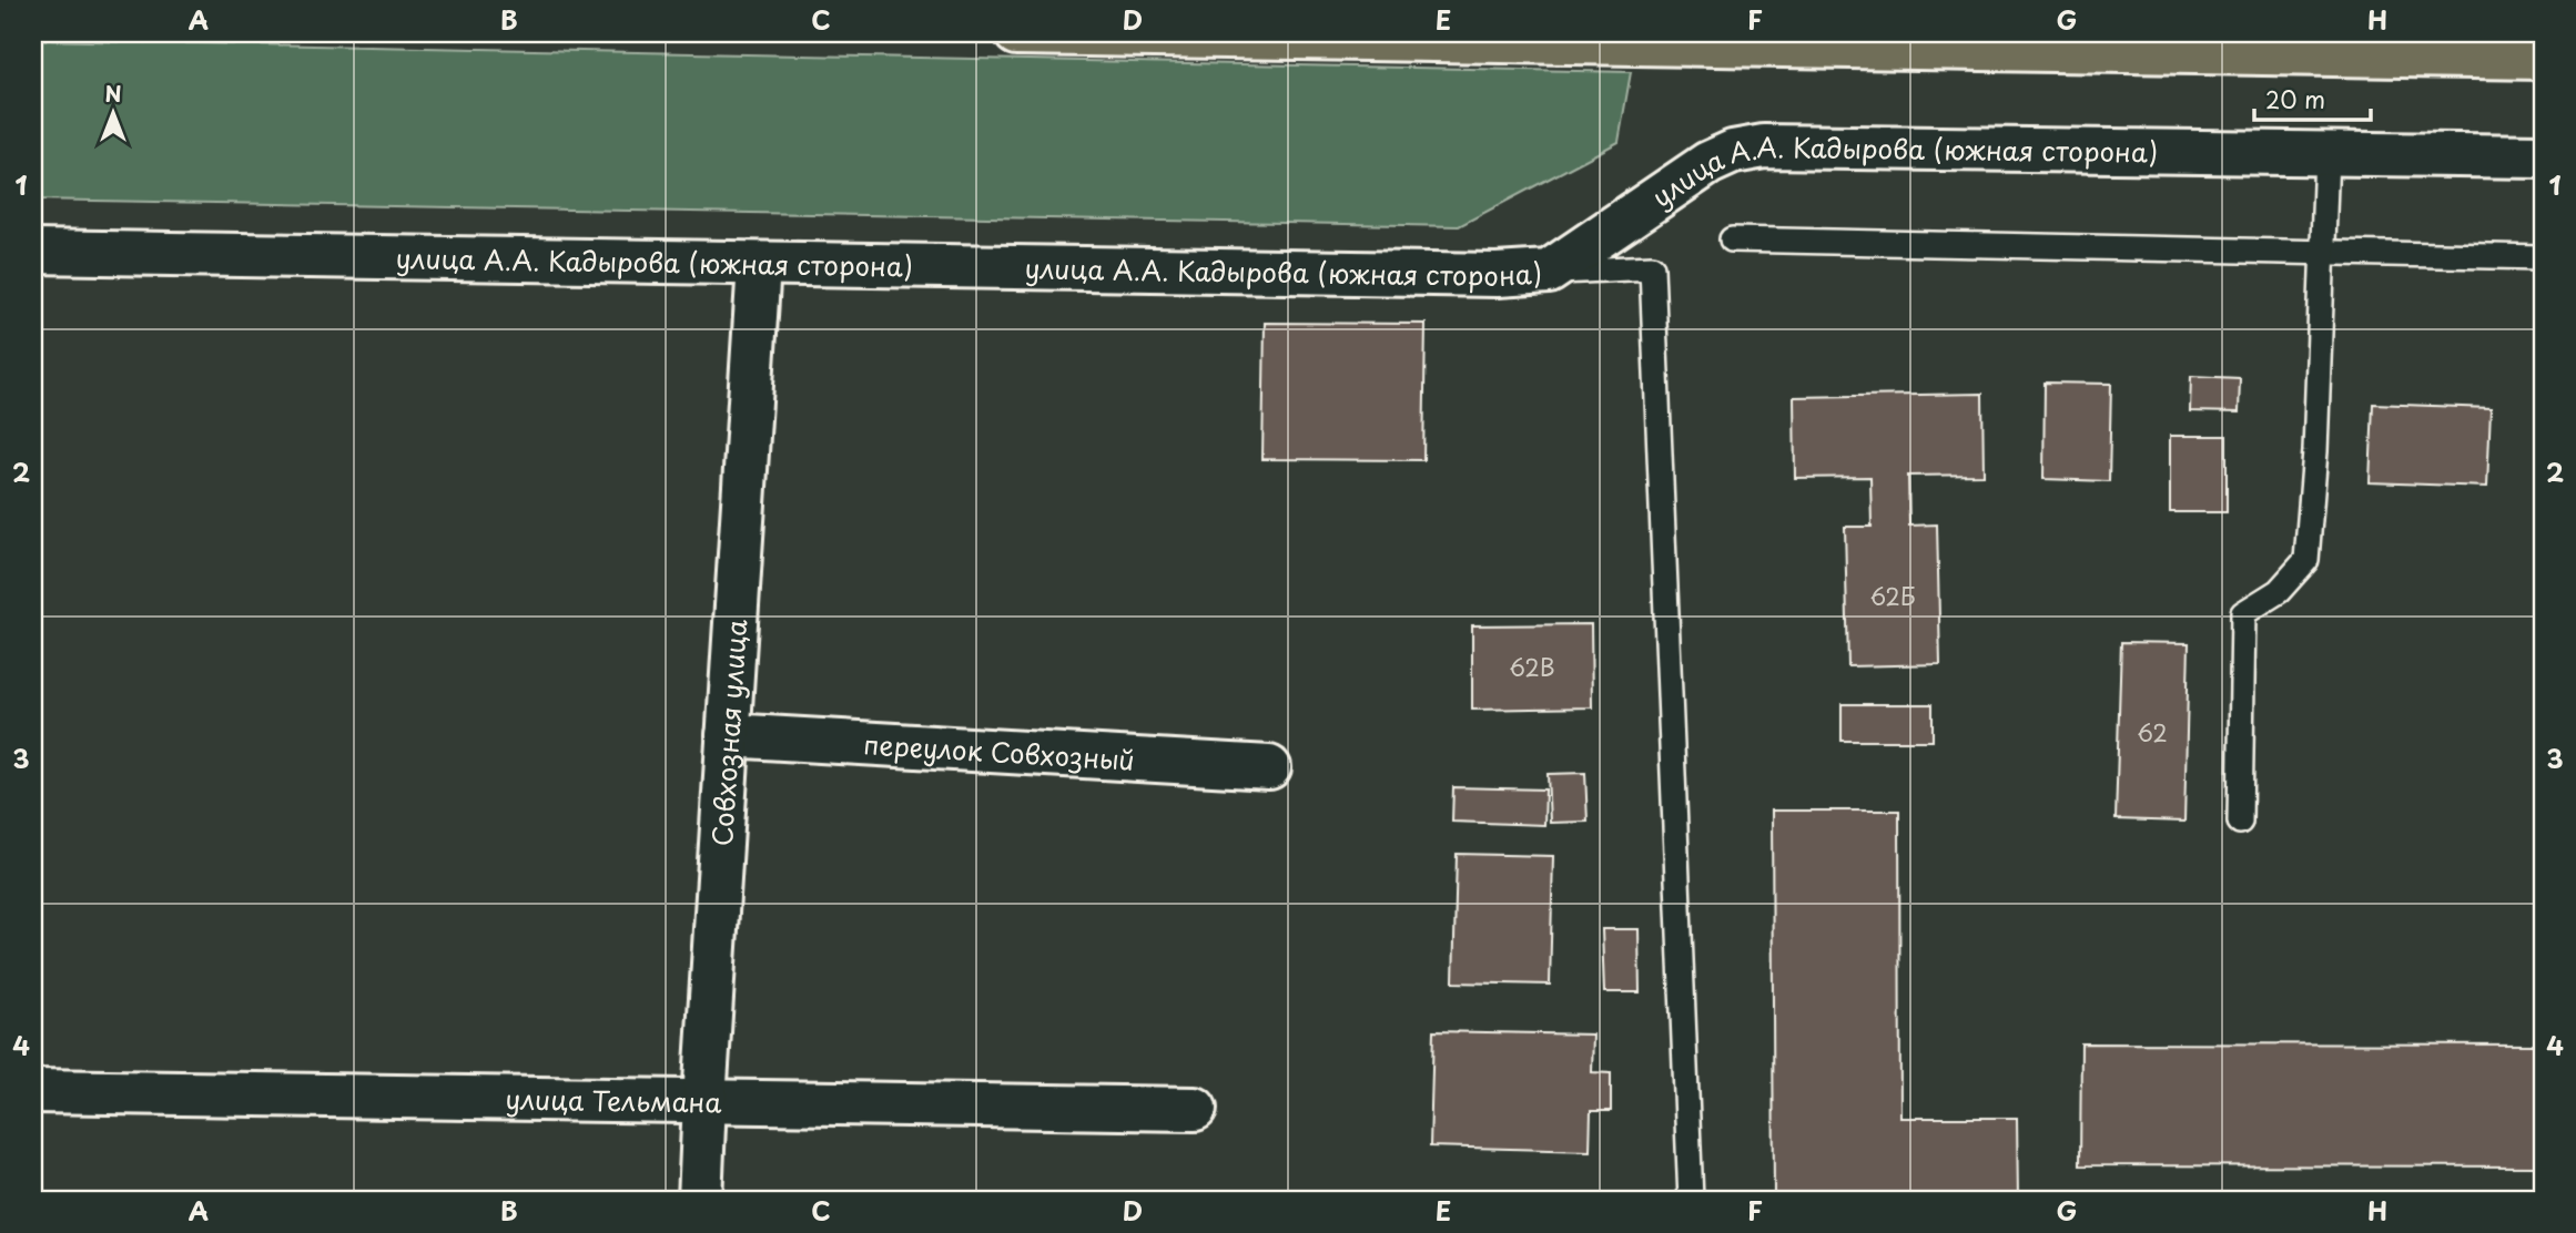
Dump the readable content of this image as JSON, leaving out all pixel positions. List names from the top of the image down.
{
  "streets": {
    "street": [
      "улица А.А. Кадырова (южная сторона)",
      "Совхозная улица",
      "переулок Совхозный",
      "улица Тельмана"
    ]
  },
  "crossings": [
    ["улица А.А. Кадырова (южная сторона)", "Совхозная улица"],
    ["Совхозная улица", "переулок Совхозный"],
    ["Совхозная улица", "улица Тельмана"]
  ],
  "house_numbers": ["62Б", "62В", "62"],
  "scale_bar": "20 m",
  "north": "top",
  "grid": {
    "columns": [
      "A",
      "B",
      "C",
      "D",
      "E",
      "F",
      "G",
      "H"
    ],
    "rows": [
      "1",
      "2",
      "3",
      "4"
    ]
  }
}
